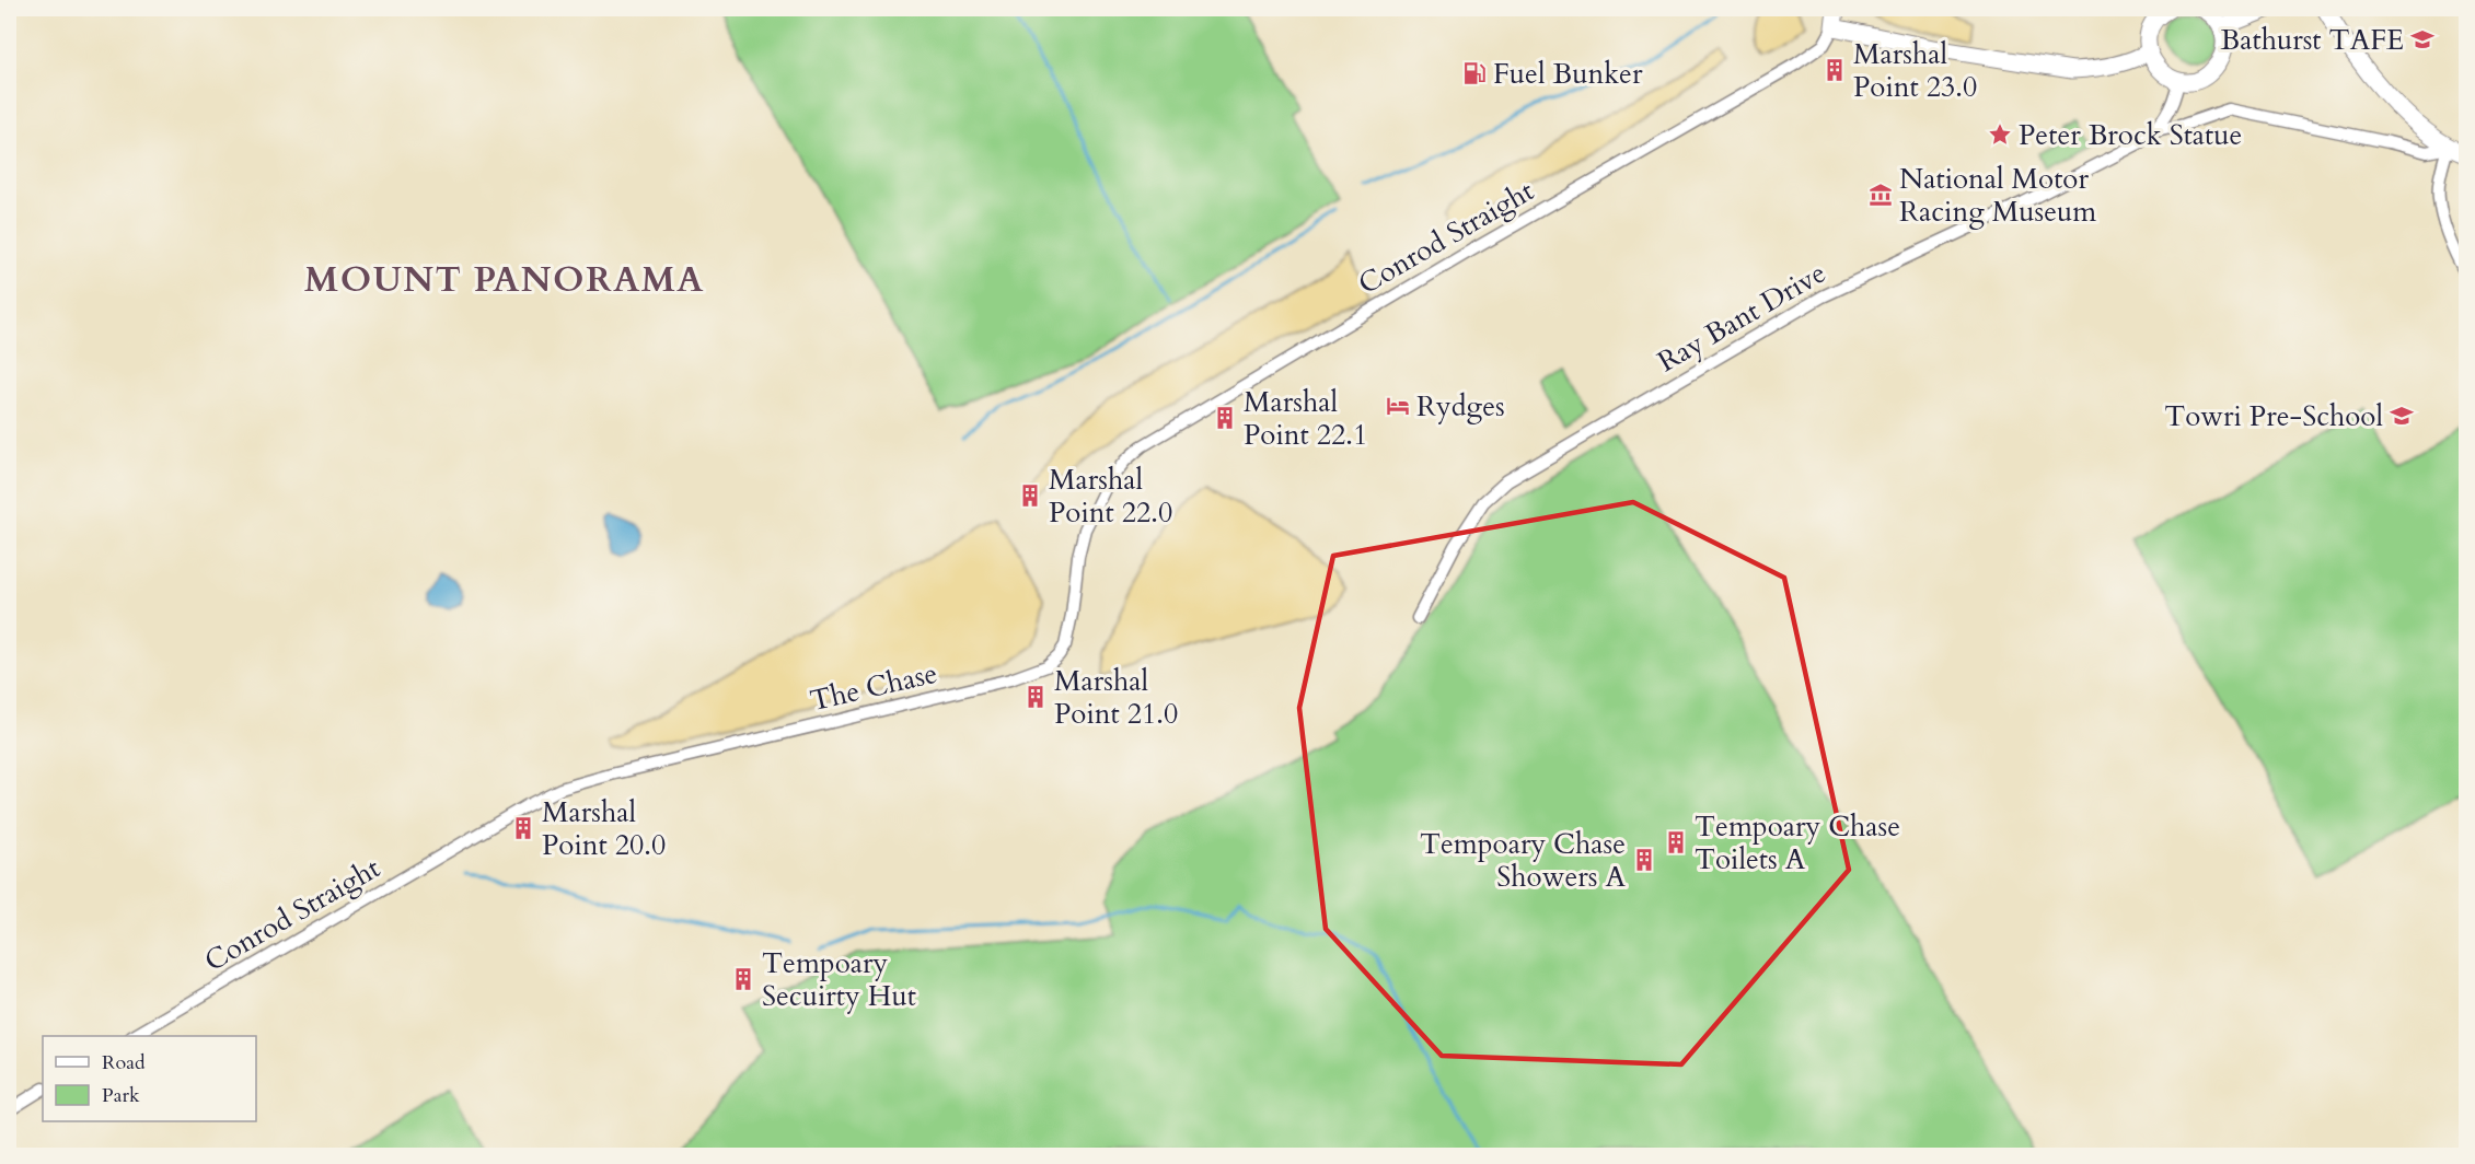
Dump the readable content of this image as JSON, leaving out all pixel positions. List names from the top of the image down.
{
  "streets": {
    "street": ["Conrod Straight", "Ray Bant Drive", "The Chase"]
  },
  "crossings": [
    ["Conrod Straight", "The Chase"]
  ],
  "districts": ["MOUNT PANORAMA"],
  "places": {
    "school or university": ["Bathurst TAFE", "Towri Pre-School"],
    "building": [
      "Marshal Point 23.0",
      "Marshal Point 22.1",
      "Marshal Point 22.0",
      "Marshal Point 21.0",
      "Marshal Point 20.0",
      "Tempoary Chase Toilets A",
      "Tempoary Chase Showers A",
      "Tempoary Secuirty Hut"
    ],
    "fuel station": ["Fuel Bunker"],
    "place": ["Peter Brock Statue"],
    "museum": ["National Motor Racing Museum"],
    "hotel": ["Rydges"]
  },
  "legend": ["Road", "Park"]
}
